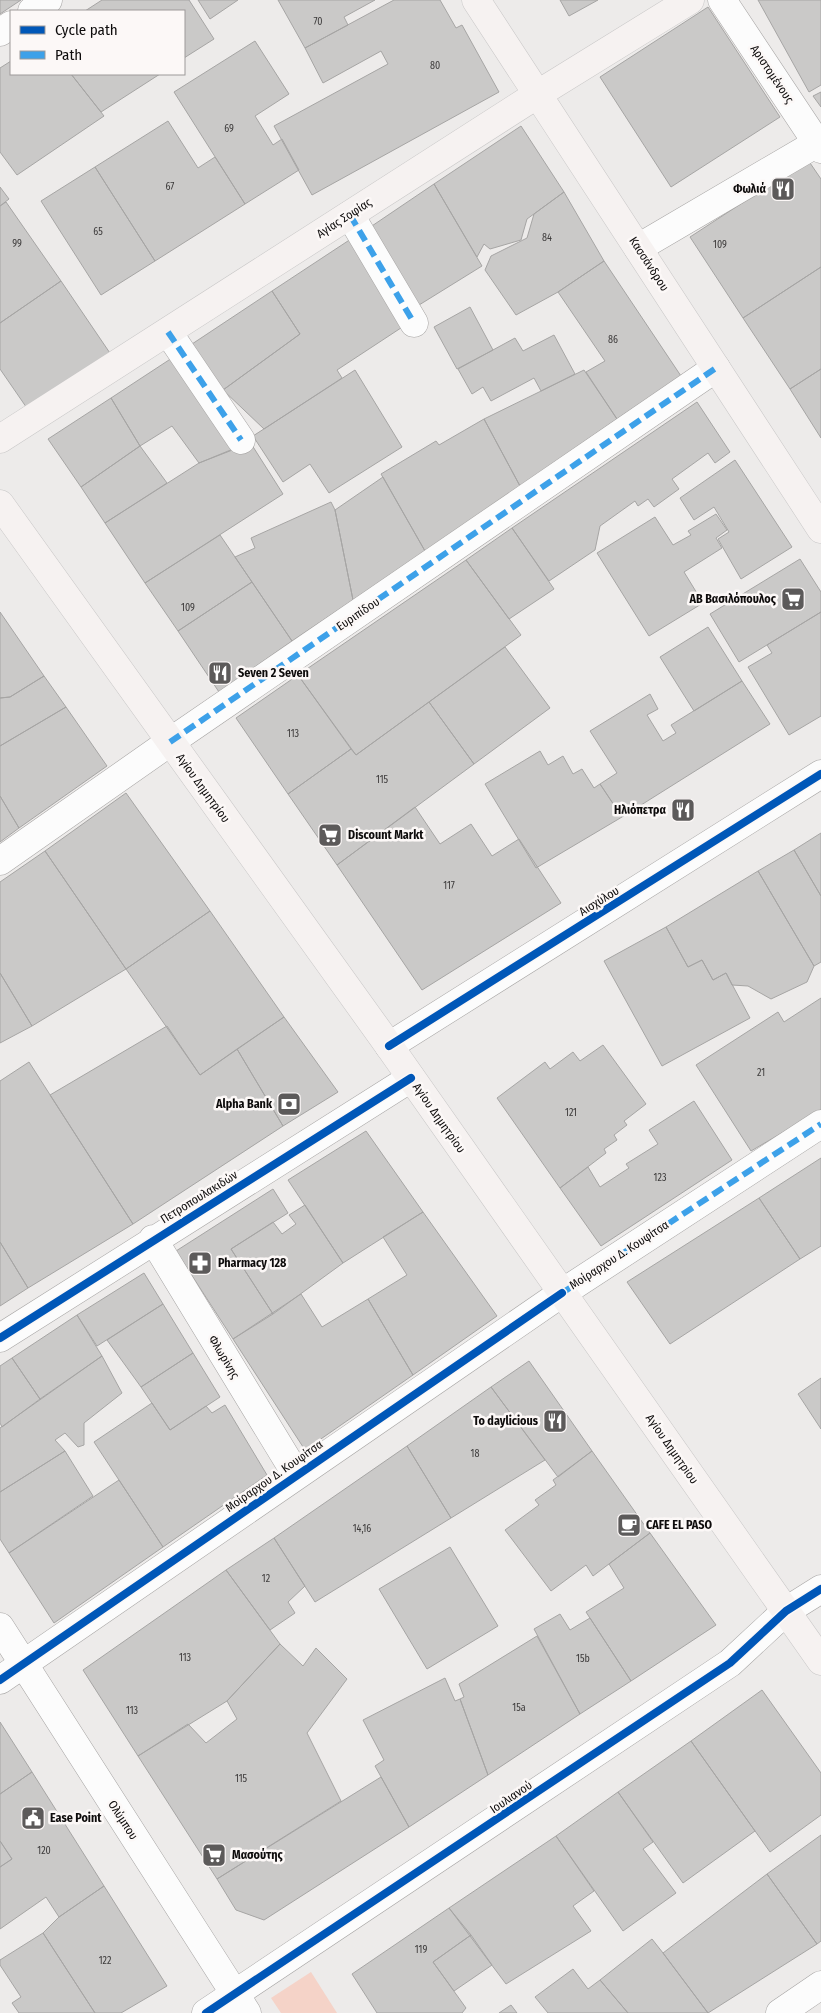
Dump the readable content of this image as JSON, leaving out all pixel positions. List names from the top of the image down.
{
  "streets": {
    "main road": ["Αγίας Σοφίας", "Κασσάνδρου", "Αγίου Δημητρίου"],
    "street": [
      "Αριστομένους",
      "Ευριπίδου",
      "Αισχύλου",
      "Πετροπουλακιδών",
      "Μοίραρχου Δ. Κουφίτσα",
      "Φλωρίνης",
      "Ιουλιανού",
      "Ολύμπου"
    ]
  },
  "crossings": [
    ["Αγίας Σοφίας", "Κασσάνδρου"],
    ["Κασσάνδρου", "Ευριπίδου"],
    ["Ευριπίδου", "Αγίου Δημητρίου"],
    ["Αγίου Δημητρίου", "Αισχύλου"],
    ["Αγίου Δημητρίου", "Πετροπουλακιδών"],
    ["Αγίου Δημητρίου", "Μοίραρχου Δ. Κουφίτσα"],
    ["Αγίου Δημητρίου", "Ιουλιανού"],
    ["Πετροπουλακιδών", "Φλωρίνης"],
    ["Μοίραρχου Δ. Κουφίτσα", "Φλωρίνης"],
    ["Μοίραρχου Δ. Κουφίτσα", "Ολύμπου"],
    ["Ιουλιανού", "Ολύμπου"]
  ],
  "places": {
    "restaurant": [
      "Φωλιά",
      "Seven 2 Seven",
      "Ηλιόπετρα",
      "To daylicious"
    ],
    "supermarket": ["ΑΒ Βασιλόπουλος", "Discount Markt", "Μασούτης"],
    "bank": ["Alpha Bank"],
    "pharmacy": ["Pharmacy 128"],
    "cafe": ["CAFE EL PASO"],
    "public building": ["Ease Point"]
  },
  "house_numbers": [
    "70",
    "80",
    "69",
    "67",
    "65",
    "84",
    "99",
    "109",
    "86",
    "109",
    "113",
    "115",
    "117",
    "21",
    "121",
    "123",
    "18",
    "14,16",
    "12",
    "113",
    "15b",
    "15a",
    "113",
    "115",
    "120",
    "119",
    "122"
  ],
  "legend": ["Cycle path", "Path"]
}
